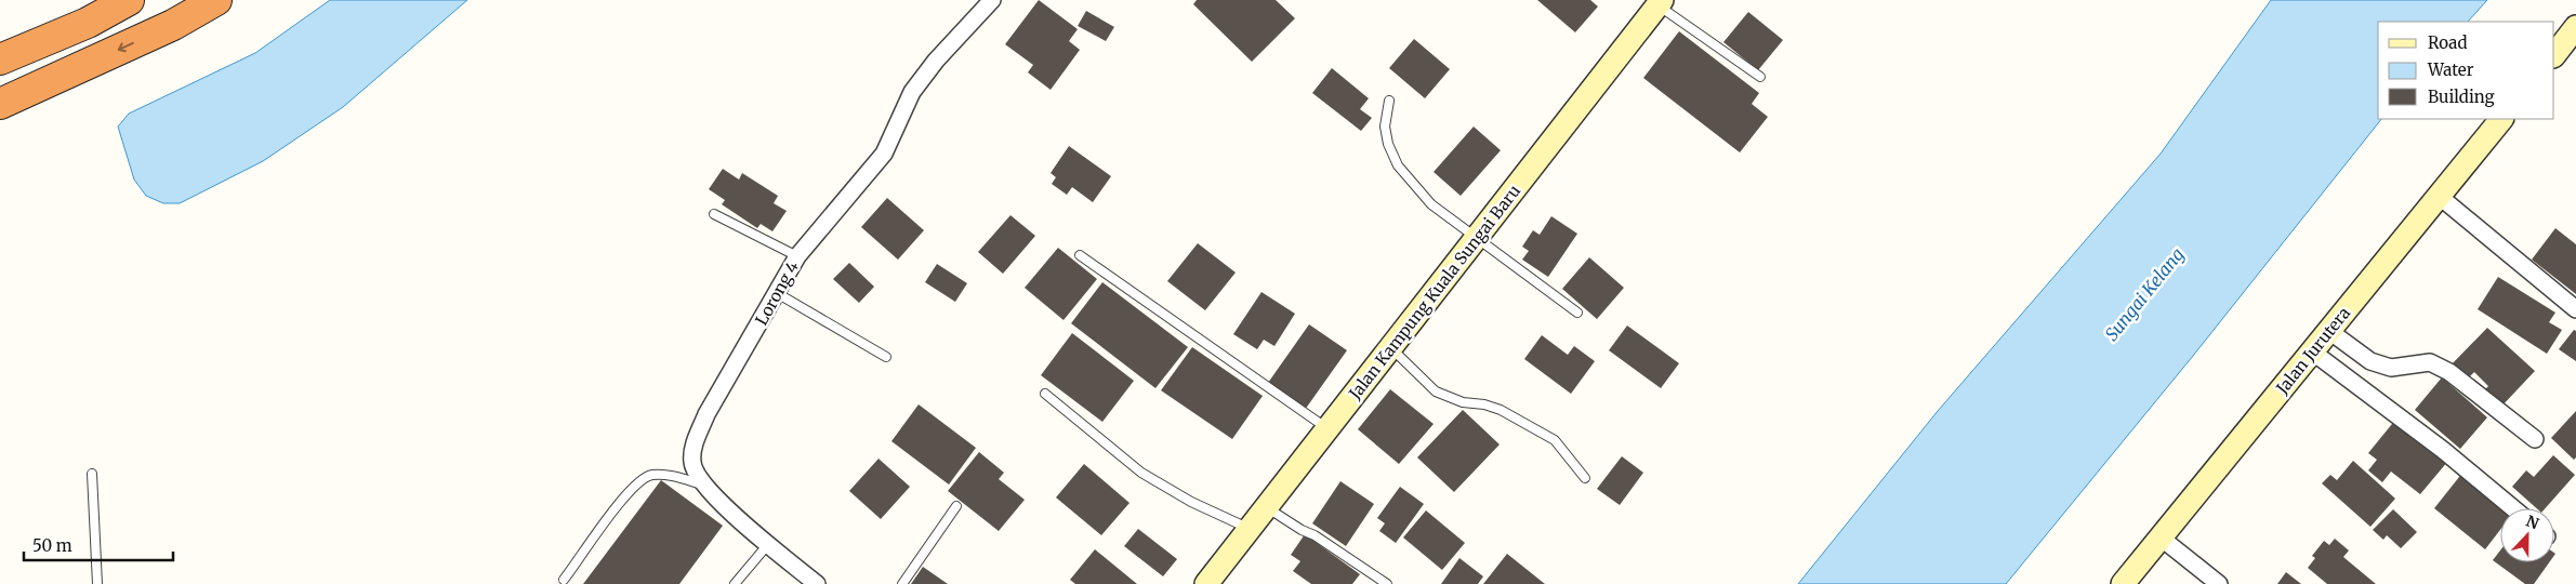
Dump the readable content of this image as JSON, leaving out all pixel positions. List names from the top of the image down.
{
  "streets": {
    "street": ["Jalan Kampung Kuala Sungai Baru", "Lorong 4", "Jalan Jurutera"]
  },
  "water": ["Sungai Kelang"],
  "legend": ["Road", "Water", "Building"],
  "scale_bar": "50 m",
  "north": "top"
}
